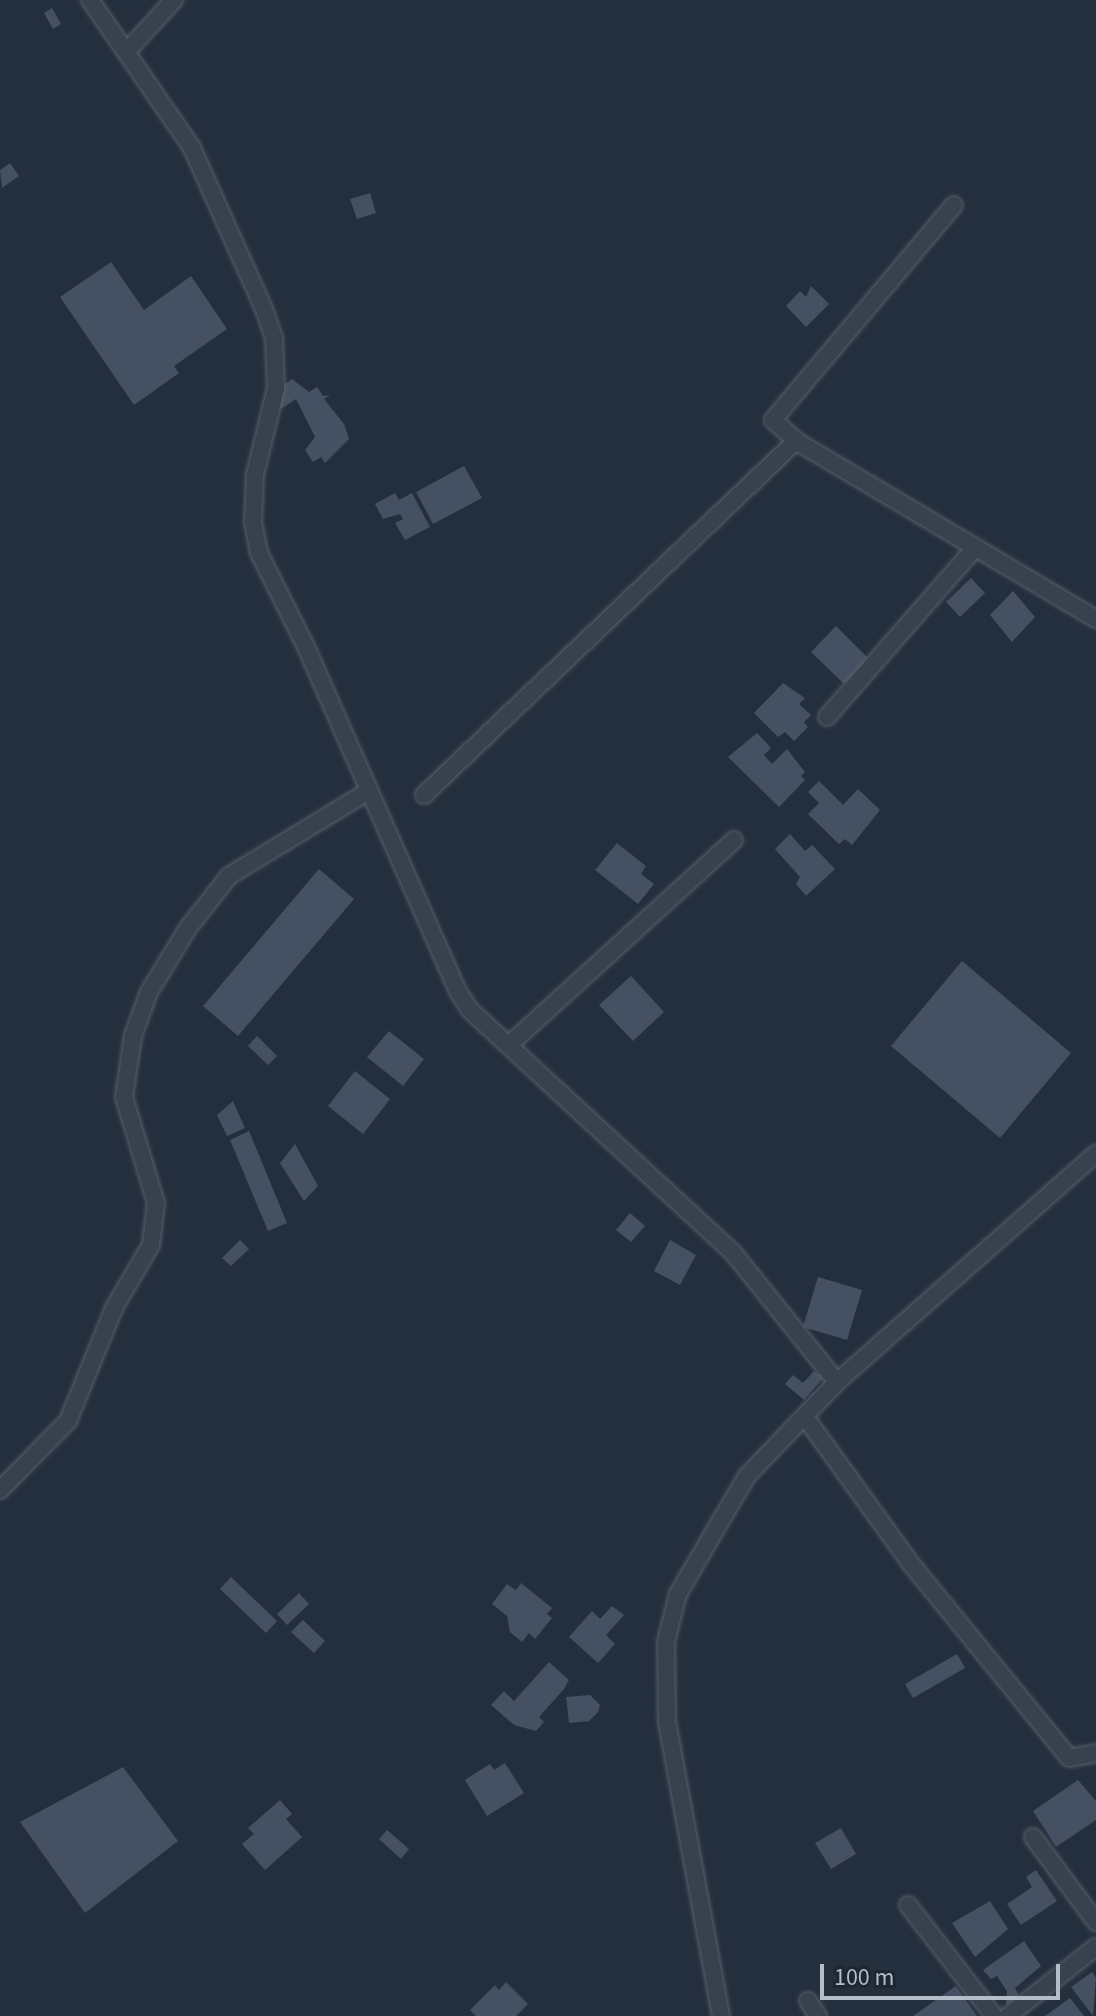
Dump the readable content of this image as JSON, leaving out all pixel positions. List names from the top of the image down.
{
  "scale_bar": "100 m"
}
